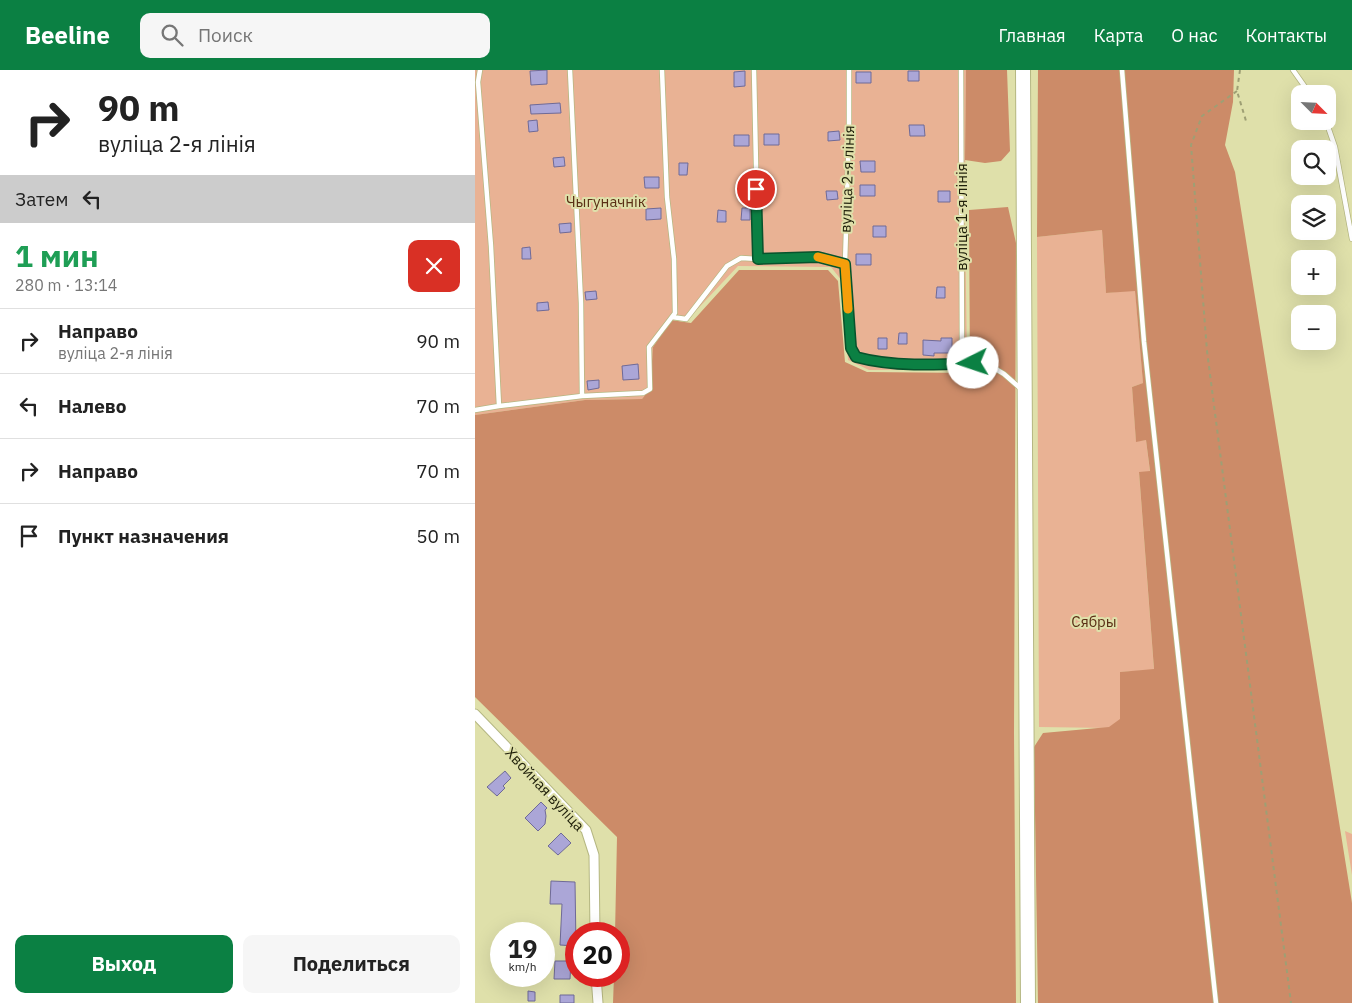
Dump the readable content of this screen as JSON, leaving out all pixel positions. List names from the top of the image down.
{
  "streets": {
    "street": ["Хвойная вуліца"],
    "lane": ["вуліца 2-я лінія", "вуліца 1-я лінія"]
  },
  "crossings": [
    ["вуліца 2-я лінія", "вуліца 1-я лінія"]
  ],
  "parks": ["Чыгуначнік", "Сябры"],
  "north": "bottom right",
  "page": {
    "header": "Beeline",
    "search": "Поиск",
    "nav": [
      "Главная",
      "Карта",
      "О нас",
      "Контакты"
    ],
    "turn": ["90 m", "вуліца 2-я лінія"],
    "map_buttons": ["+", "−"],
    "then": "Затем",
    "heading": ["1 мин", "280 m · 13:14"],
    "list": [
      {
        "name": "Направо",
        "note": "вуліца 2-я лінія",
        "value": "90 m"
      },
      {
        "name": "Налево",
        "value": "70 m"
      },
      {
        "name": "Направо",
        "value": "70 m"
      },
      {
        "name": "Пункт назначения",
        "value": "50 m"
      }
    ],
    "speed": "19 km/h",
    "limit": "20",
    "buttons": ["Выход", "Поделиться"]
  }
}
